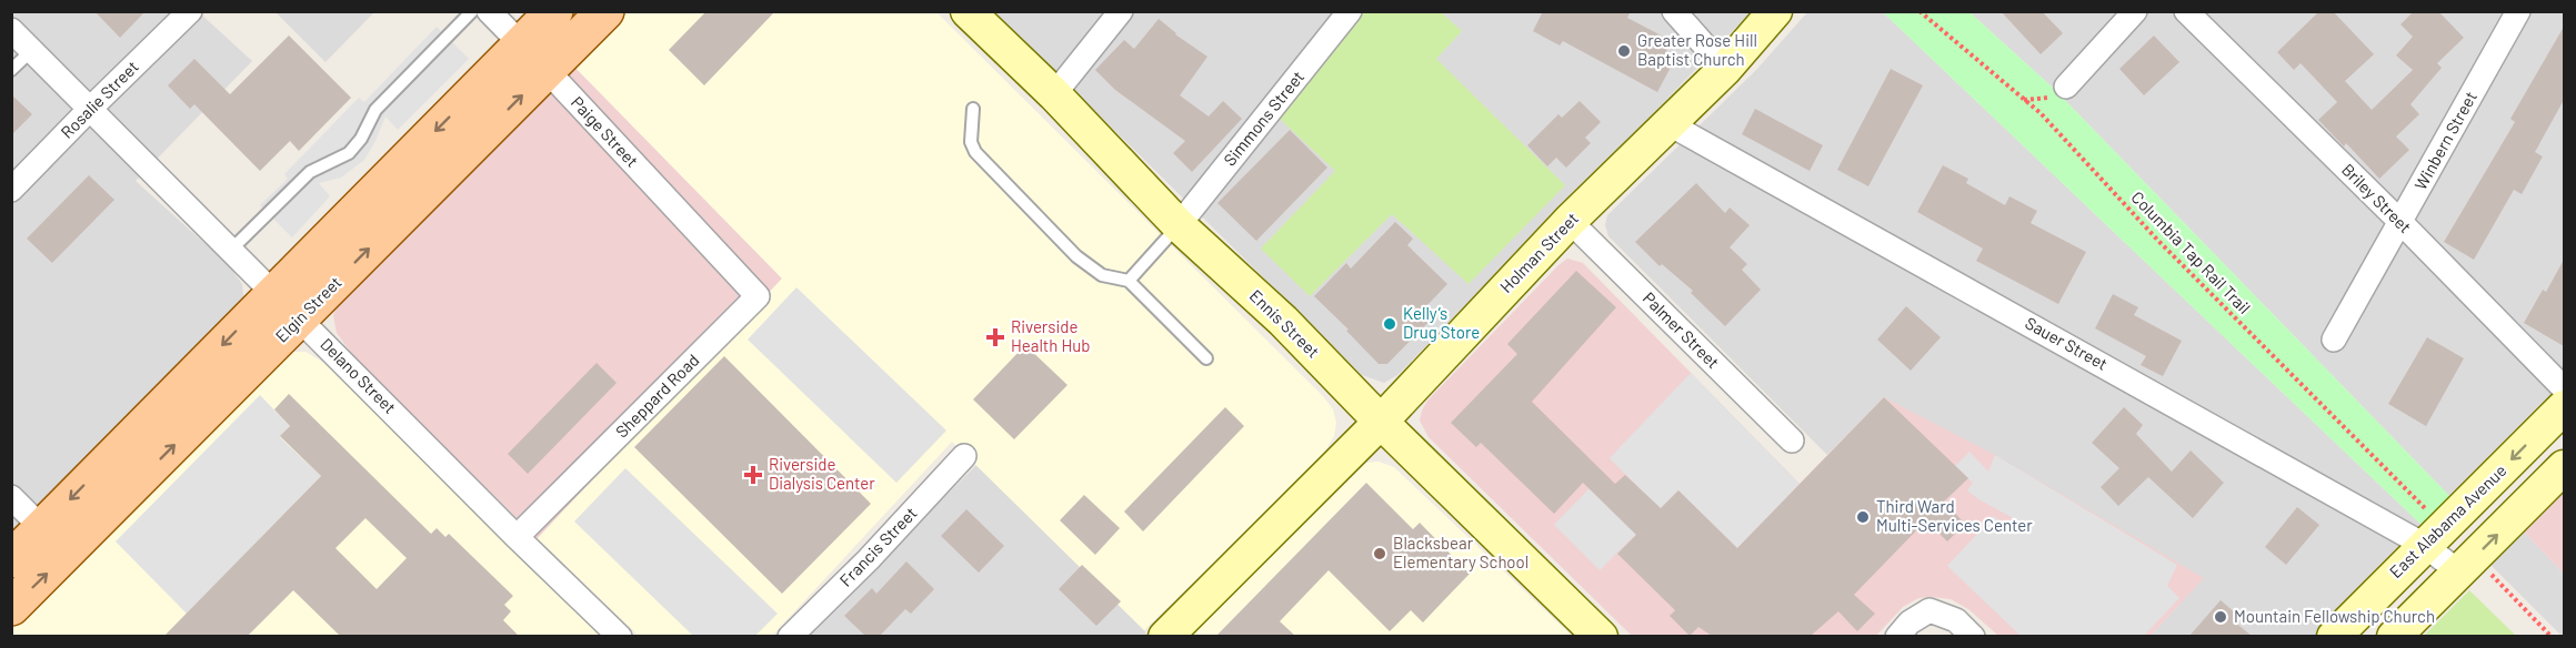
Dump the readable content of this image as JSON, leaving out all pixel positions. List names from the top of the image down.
{
  "streets": {
    "main road": ["Elgin Street"],
    "street": [
      "Rosalie Street",
      "Simmons Street",
      "Paige Street",
      "Winbern Street",
      "Briley Street",
      "Holman Street",
      "Ennis Street",
      "Palmer Street",
      "Sauer Street",
      "Delano Street",
      "Sheppard Road",
      "East Alabama Avenue",
      "Francis Street"
    ],
    "path": ["Columbia Tap Rail Trail"]
  },
  "crossings": [
    ["Rosalie Street", "Delano Street"],
    ["Simmons Street", "Ennis Street"],
    ["Paige Street", "Elgin Street"],
    ["Paige Street", "Sheppard Road"],
    ["Winbern Street", "Briley Street"],
    ["Holman Street", "Ennis Street"],
    ["Holman Street", "Palmer Street"],
    ["Holman Street", "Sauer Street"],
    ["Columbia Tap Rail Trail", "Sauer Street"],
    ["Columbia Tap Rail Trail", "East Alabama Avenue"],
    ["Elgin Street", "Delano Street"],
    ["Sauer Street", "East Alabama Avenue"],
    ["Delano Street", "Sheppard Road"]
  ],
  "places": {
    "other": [
      "Greater Rose Hill Baptist Church",
      "Kelly’s Drug Store",
      "Third Ward Multi-Services Center",
      "Blacksbear Elementary School",
      "Mountain Fellowship Church"
    ],
    "health": ["Riverside Health Hub", "Riverside Dialysis Center"]
  }
}
